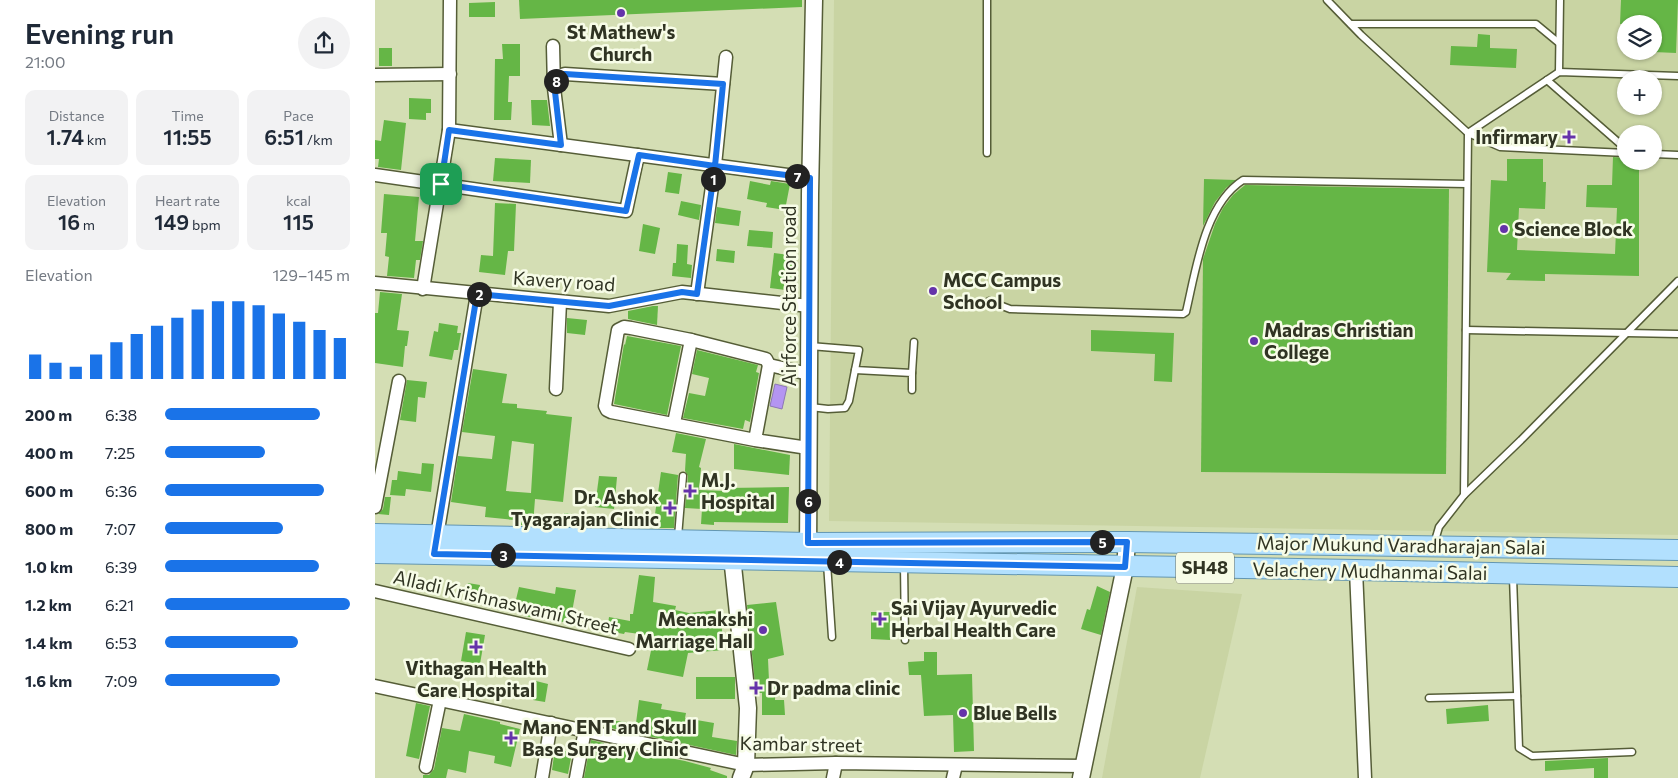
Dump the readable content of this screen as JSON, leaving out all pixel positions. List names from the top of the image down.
{
  "streets": {
    "main road": ["Major Mukund Varadharajan Salai", "SH48", "Velachery Mudhanmai Salai"],
    "street": [
      "Kavery road",
      "Airforce Station road",
      "Alladi Krishnaswami Street",
      "Kambar street"
    ]
  },
  "crossings": [
    ["Kavery road", "Airforce Station road"],
    ["Airforce Station road", "Major Mukund Varadharajan Salai"],
    ["Airforce Station road", "Velachery Mudhanmai Salai"],
    ["Major Mukund Varadharajan Salai", "Velachery Mudhanmai Salai"],
    ["SH48", "Velachery Mudhanmai Salai"]
  ],
  "places": {
    "other": [
      "St Mathew's Church",
      "Science Block",
      "MCC Campus School",
      "Madras Christian College",
      "Meenakshi Marriage Hall",
      "Blue Bells"
    ],
    "health": [
      "Infirmary",
      "M.J. Hospital",
      "Dr. Ashok Tyagarajan Clinic",
      "Sai Vijay Ayurvedic Herbal Health Care",
      "Vithagan Health Care Hospital",
      "Dr padma clinic",
      "Mano ENT and Skull Base Surgery Clinic"
    ]
  },
  "page": {
    "heading": ["Evening run", "21:00"],
    "map_buttons": ["+", "−"],
    "pins": [
      "8",
      "7",
      "1",
      "2",
      "6",
      "5",
      "3",
      "4"
    ],
    "stats": [
      ["Distance", "1.74 km"],
      ["Time", "11:55"],
      ["Pace", "6:51 /km"],
      ["Elevation", "16 m"],
      ["Heart rate", "149 bpm"],
      ["kcal", "115"]
    ],
    "chart": ["Elevation", "129–145 m"],
    "list": [
      {
        "name": "200 m",
        "note": "6:38"
      },
      {
        "name": "400 m",
        "note": "7:25"
      },
      {
        "name": "600 m",
        "note": "6:36"
      },
      {
        "name": "800 m",
        "note": "7:07"
      },
      {
        "name": "1.0 km",
        "note": "6:39"
      },
      {
        "name": "1.2 km",
        "note": "6:21"
      },
      {
        "name": "1.4 km",
        "note": "6:53"
      },
      {
        "name": "1.6 km",
        "note": "7:09"
      }
    ]
  }
}
